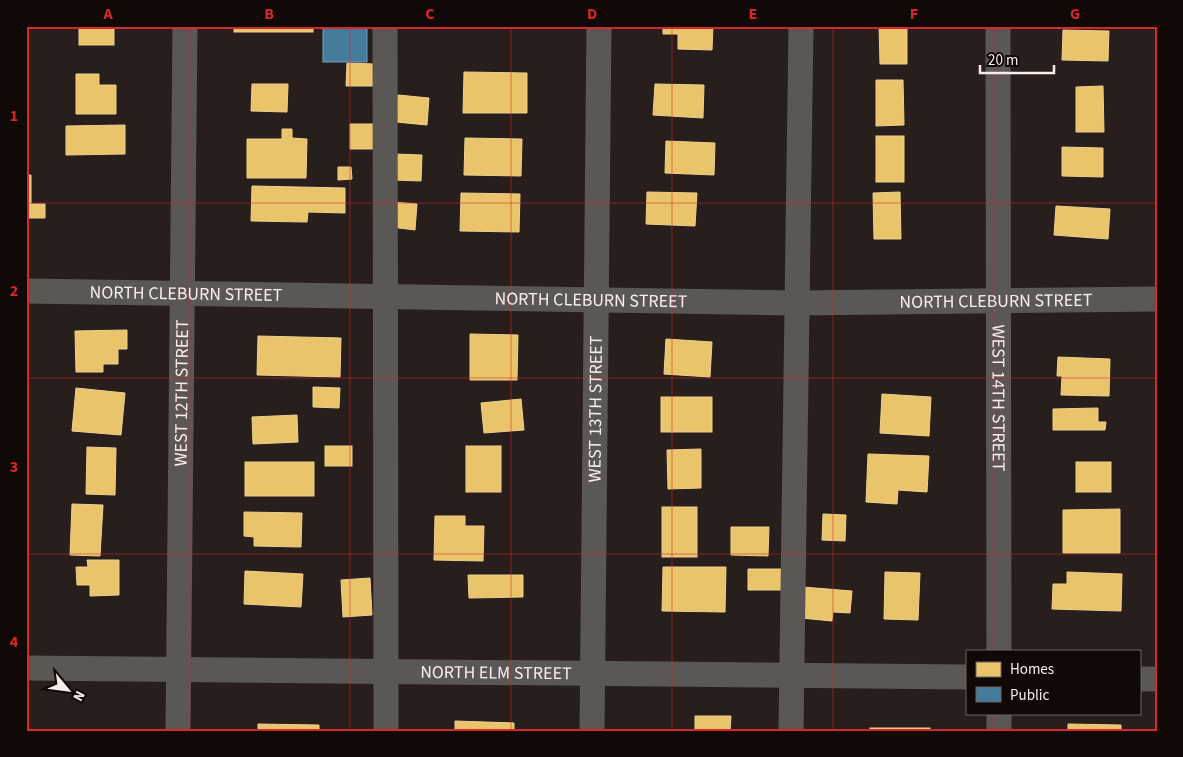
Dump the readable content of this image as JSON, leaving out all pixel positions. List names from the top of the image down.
{
  "streets": {
    "street": [
      "NORTH CLEBURN STREET",
      "WEST 12TH STREET",
      "WEST 14TH STREET",
      "WEST 13TH STREET",
      "NORTH ELM STREET"
    ]
  },
  "crossings": [
    ["NORTH CLEBURN STREET", "WEST 12TH STREET"],
    ["NORTH CLEBURN STREET", "WEST 14TH STREET"],
    ["NORTH CLEBURN STREET", "WEST 13TH STREET"],
    ["WEST 12TH STREET", "NORTH ELM STREET"],
    ["WEST 13TH STREET", "NORTH ELM STREET"]
  ],
  "legend": ["Homes", "Public"],
  "scale_bar": "20 m",
  "north": "bottom right",
  "grid": {
    "columns": [
      "A",
      "B",
      "C",
      "D",
      "E",
      "F",
      "G"
    ],
    "rows": [
      "1",
      "2",
      "3",
      "4"
    ]
  }
}
